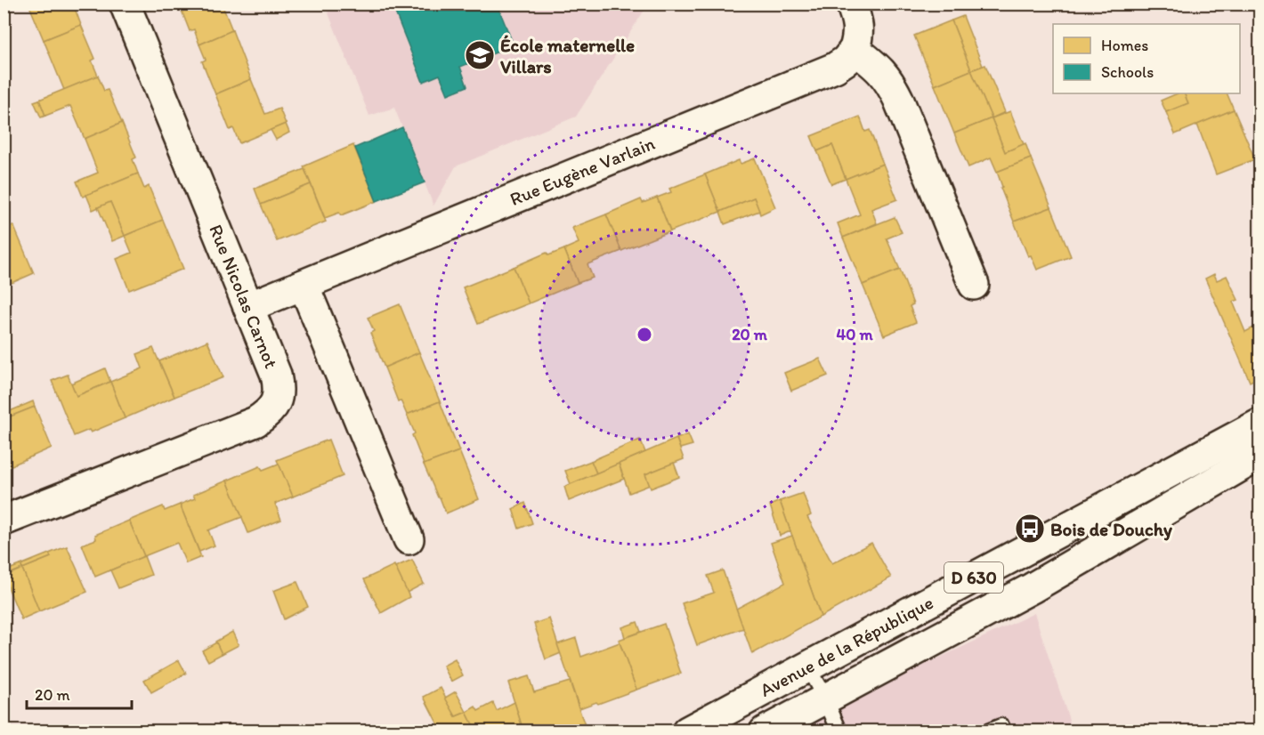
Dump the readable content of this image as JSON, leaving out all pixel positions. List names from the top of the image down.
{
  "streets": {
    "street": [
      "Rue Eugène Varlain",
      "Rue Nicolas Carnot",
      "D 630",
      "Avenue de la République"
    ]
  },
  "crossings": [
    ["Rue Eugène Varlain", "Rue Nicolas Carnot"]
  ],
  "places": {
    "school or university": ["École maternelle Villars"],
    "bus stop": ["Bois de Douchy"]
  },
  "legend": ["Homes", "Schools"],
  "scale_bar": "20 m",
  "rings": ["20 m", "40 m"]
}
